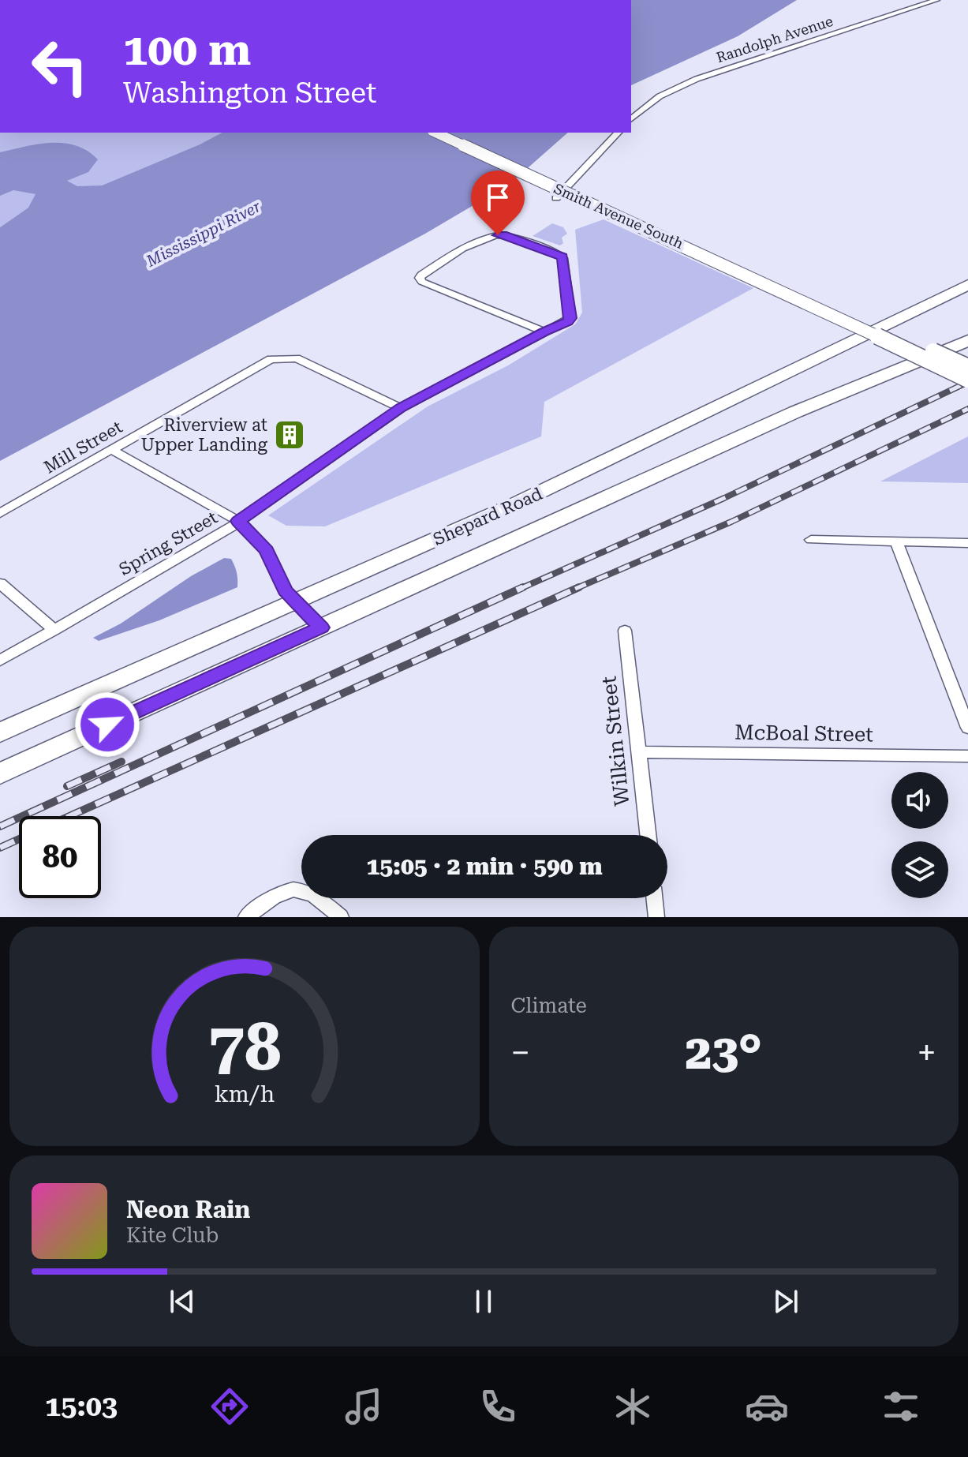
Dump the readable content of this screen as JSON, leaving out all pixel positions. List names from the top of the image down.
{
  "streets": {
    "highway": ["Shepard Road"],
    "main road": ["Smith Avenue South"],
    "street": [
      "Randolph Avenue",
      "Mill Street",
      "Spring Street",
      "McBoal Street",
      "Wilkin Street"
    ]
  },
  "crossings": [
    ["Mill Street", "Spring Street"],
    ["McBoal Street", "Wilkin Street"]
  ],
  "water": ["Mississippi River"],
  "places": {
    "building": ["Riverview at Upper Landing"]
  },
  "page": {
    "turn": ["100 m", "Washington Street"],
    "limit": "80",
    "trip": "15:05 · 2 min · 590 m",
    "tile": "Climate",
    "heat": ["−", "23°", "+"],
    "song": ["Neon Rain", "Kite Club"],
    "tabs": "15:03",
    "gauge": ["78", "km/h"]
  }
}
